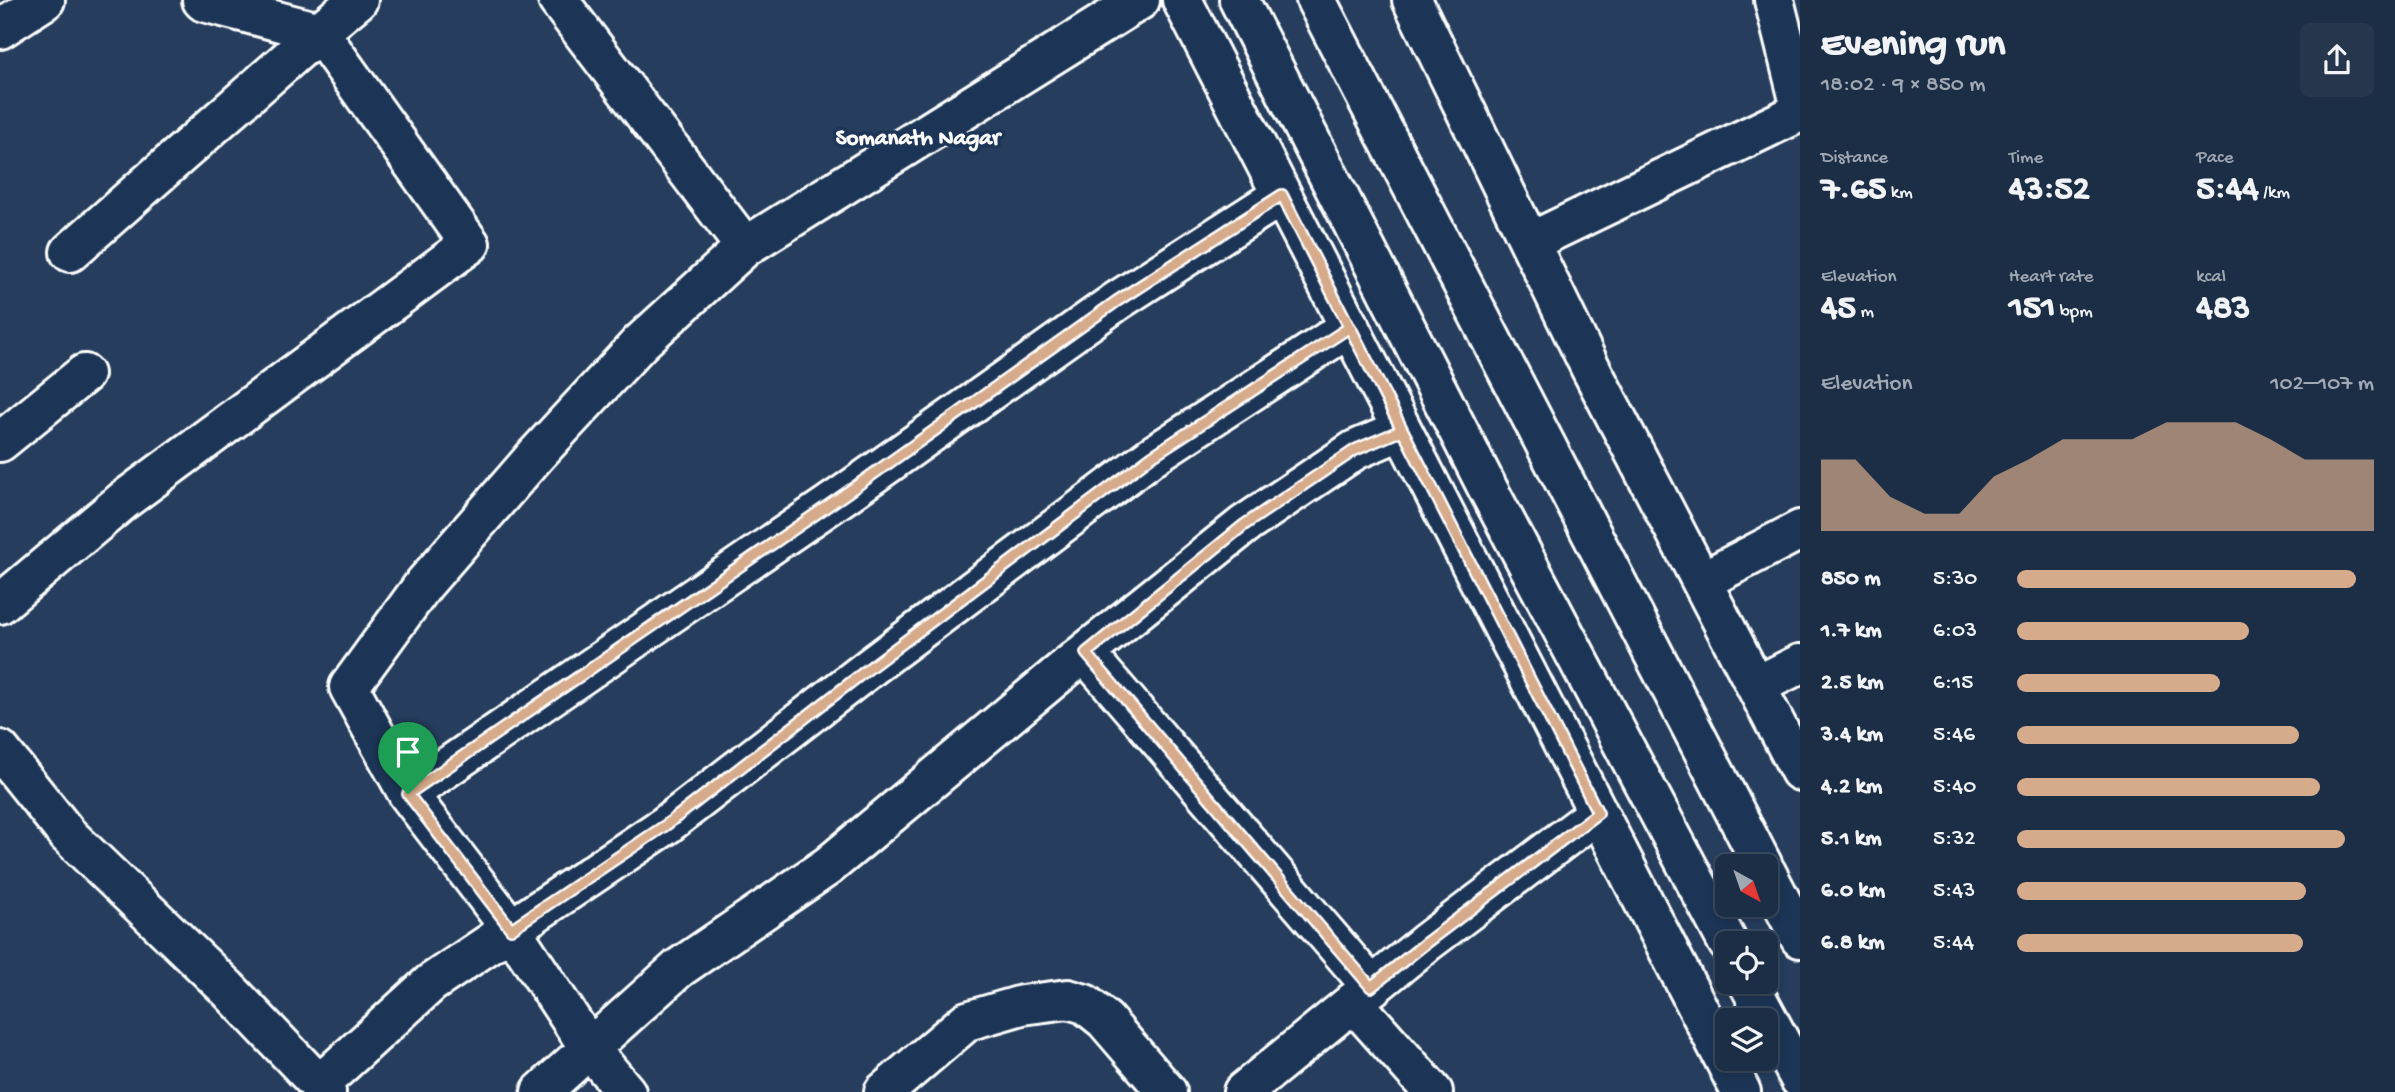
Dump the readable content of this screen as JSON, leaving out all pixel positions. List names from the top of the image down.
{
  "districts": ["Somanath Nagar"],
  "north": "bottom right",
  "page": {
    "heading": ["Evening run", "18:02 · 9 × 850 m"],
    "stats": [
      ["Distance", "7.65 km"],
      ["Time", "43:52"],
      ["Pace", "5:44 /km"],
      ["Elevation", "45 m"],
      ["Heart rate", "151 bpm"],
      ["kcal", "483"]
    ],
    "chart": ["Elevation", "102–107 m"],
    "list": [
      {
        "name": "850 m",
        "note": "5:30"
      },
      {
        "name": "1.7 km",
        "note": "6:03"
      },
      {
        "name": "2.5 km",
        "note": "6:15"
      },
      {
        "name": "3.4 km",
        "note": "5:46"
      },
      {
        "name": "4.2 km",
        "note": "5:40"
      },
      {
        "name": "5.1 km",
        "note": "5:32"
      },
      {
        "name": "6.0 km",
        "note": "5:43"
      },
      {
        "name": "6.8 km",
        "note": "5:44"
      }
    ]
  }
}
